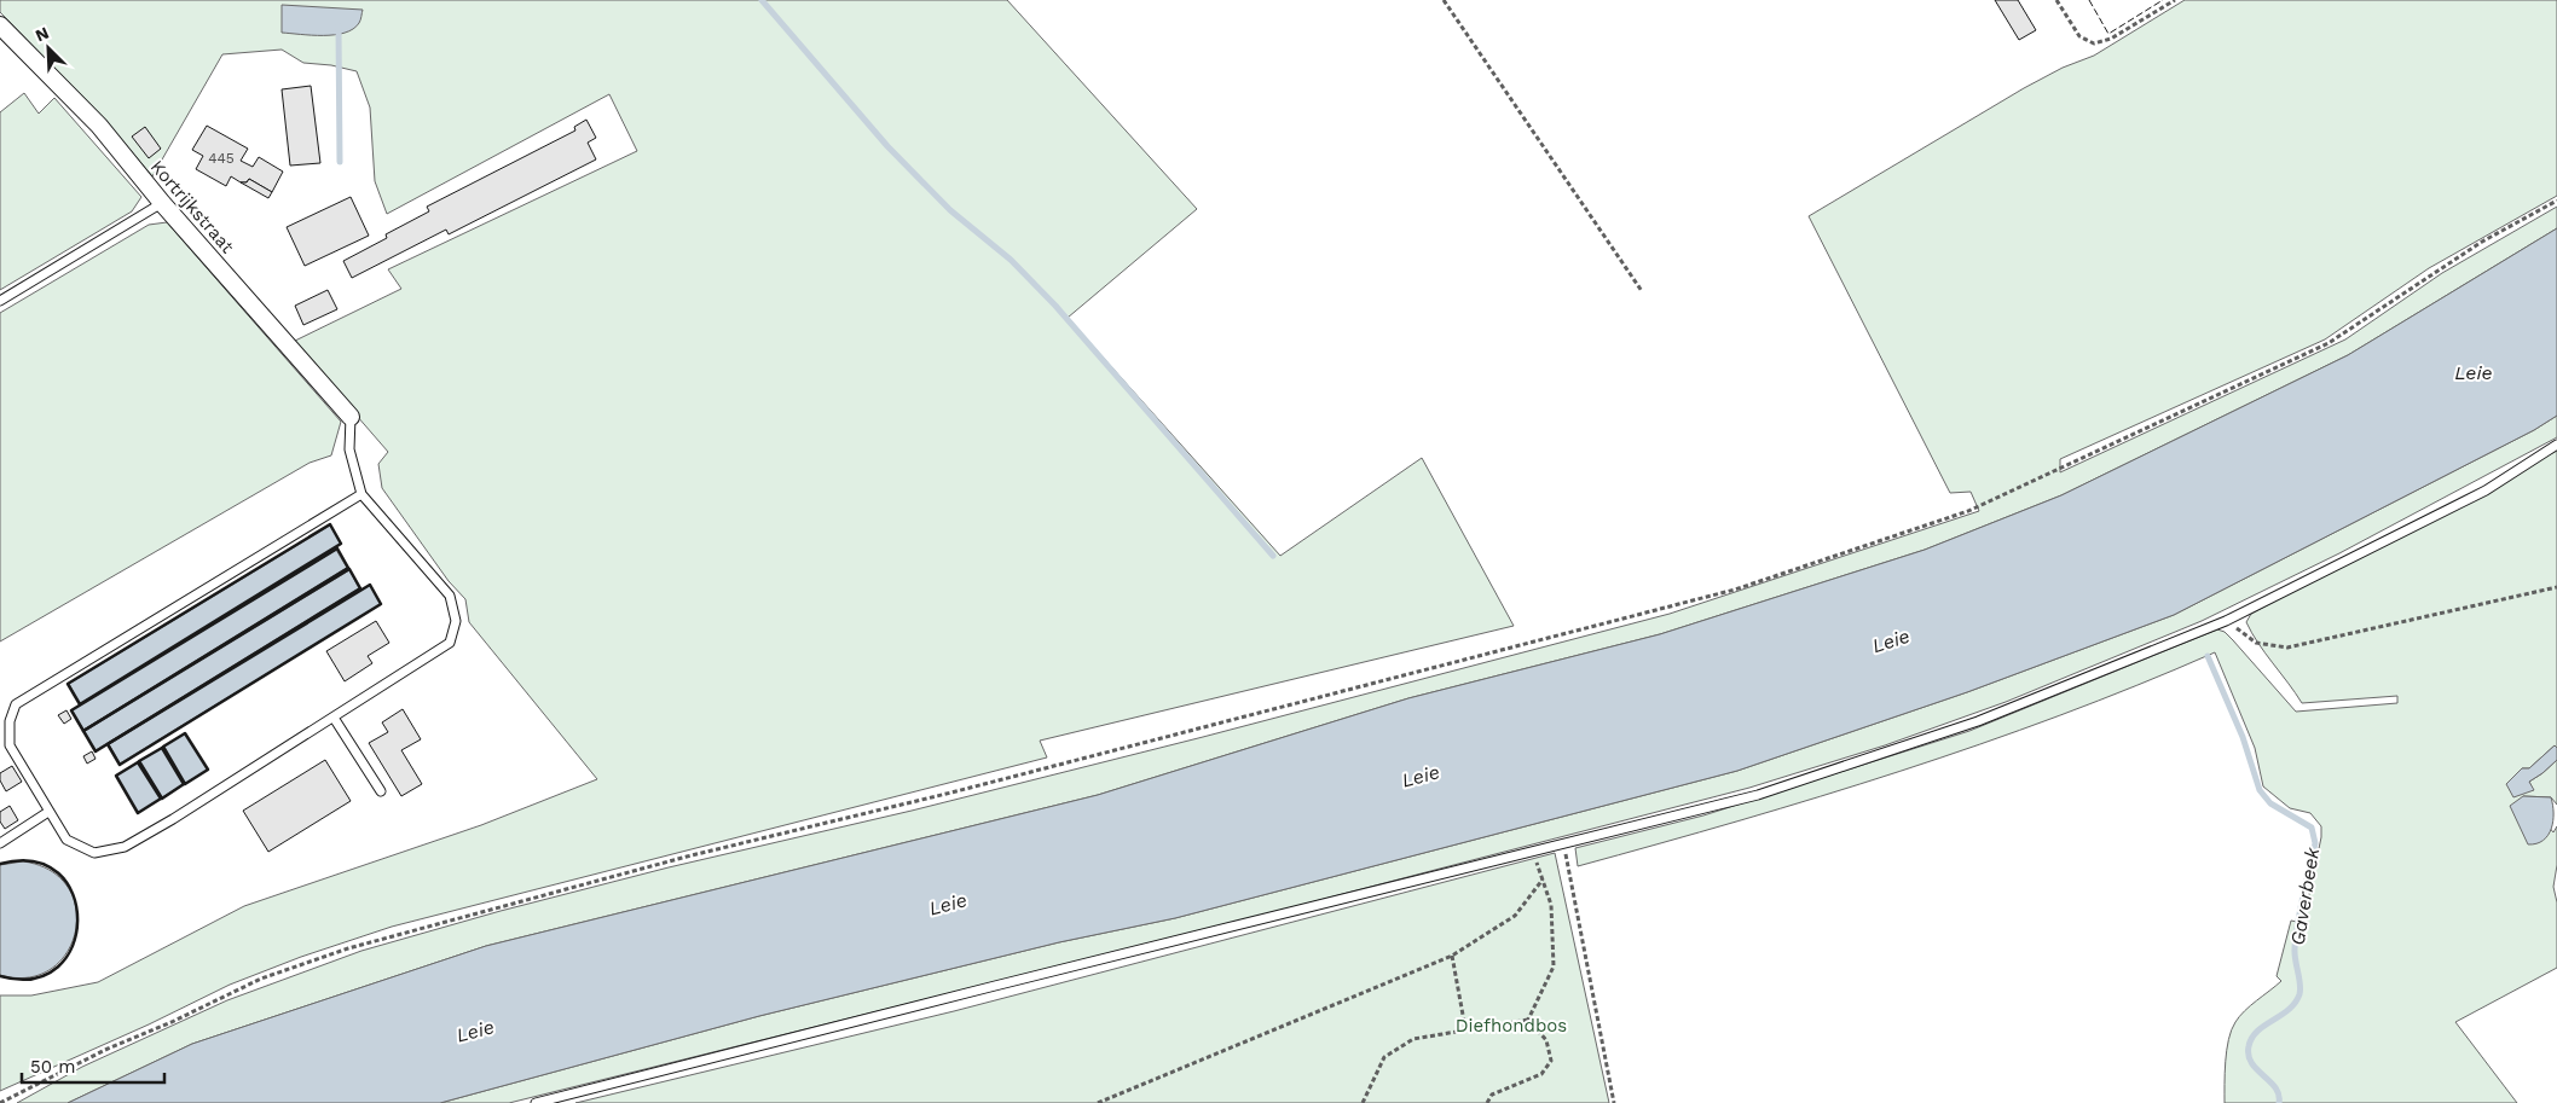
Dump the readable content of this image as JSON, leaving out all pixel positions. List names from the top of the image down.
{
  "streets": {
    "street": ["Kortrijkstraat"]
  },
  "water": ["Leie", "Gaverbeek"],
  "parks": ["Diefhondbos"],
  "house_numbers": ["445"],
  "scale_bar": "50 m",
  "north": "top left"
}
